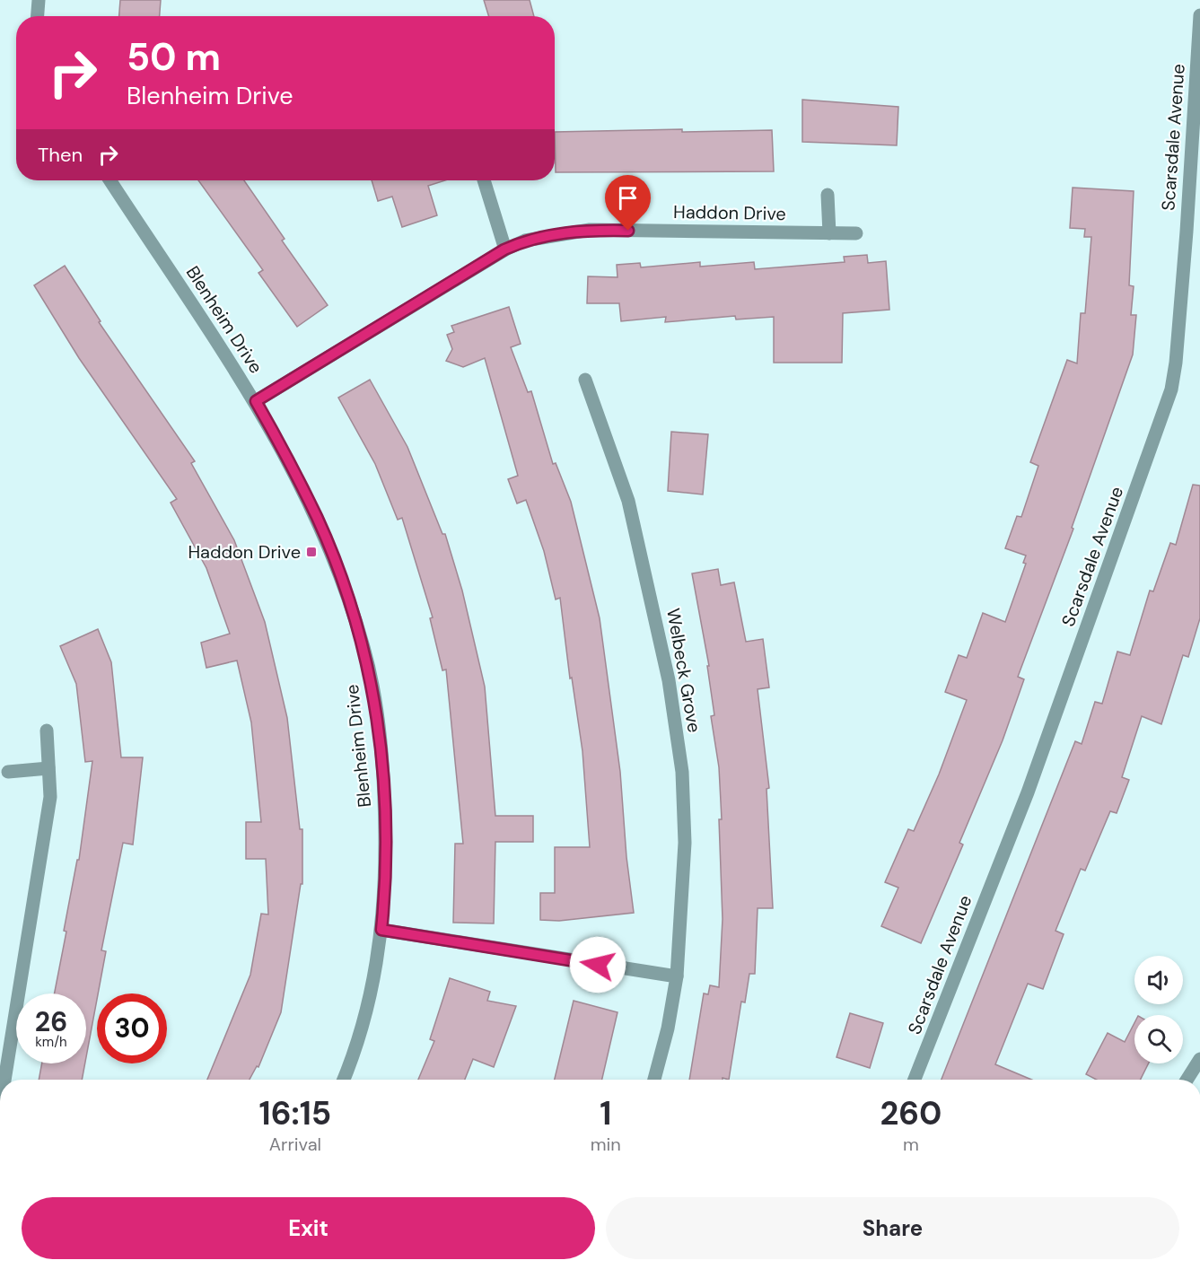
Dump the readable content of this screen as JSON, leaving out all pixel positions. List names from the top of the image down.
{
  "streets": {
    "street": [
      "Scarsdale Avenue",
      "Haddon Drive",
      "Blenheim Drive",
      "Welbeck Grove"
    ]
  },
  "crossings": [
    ["Haddon Drive", "Blenheim Drive"]
  ],
  "places": {
    "transit": ["Haddon Drive"]
  },
  "page": {
    "turn": ["50 m", "Blenheim Drive"],
    "then": "Then",
    "speed": "26 km/h",
    "limit": "30",
    "eta": [
      "16:15",
      "Arrival",
      "1",
      "min",
      "260",
      "m"
    ],
    "buttons": ["Exit", "Share"]
  }
}
